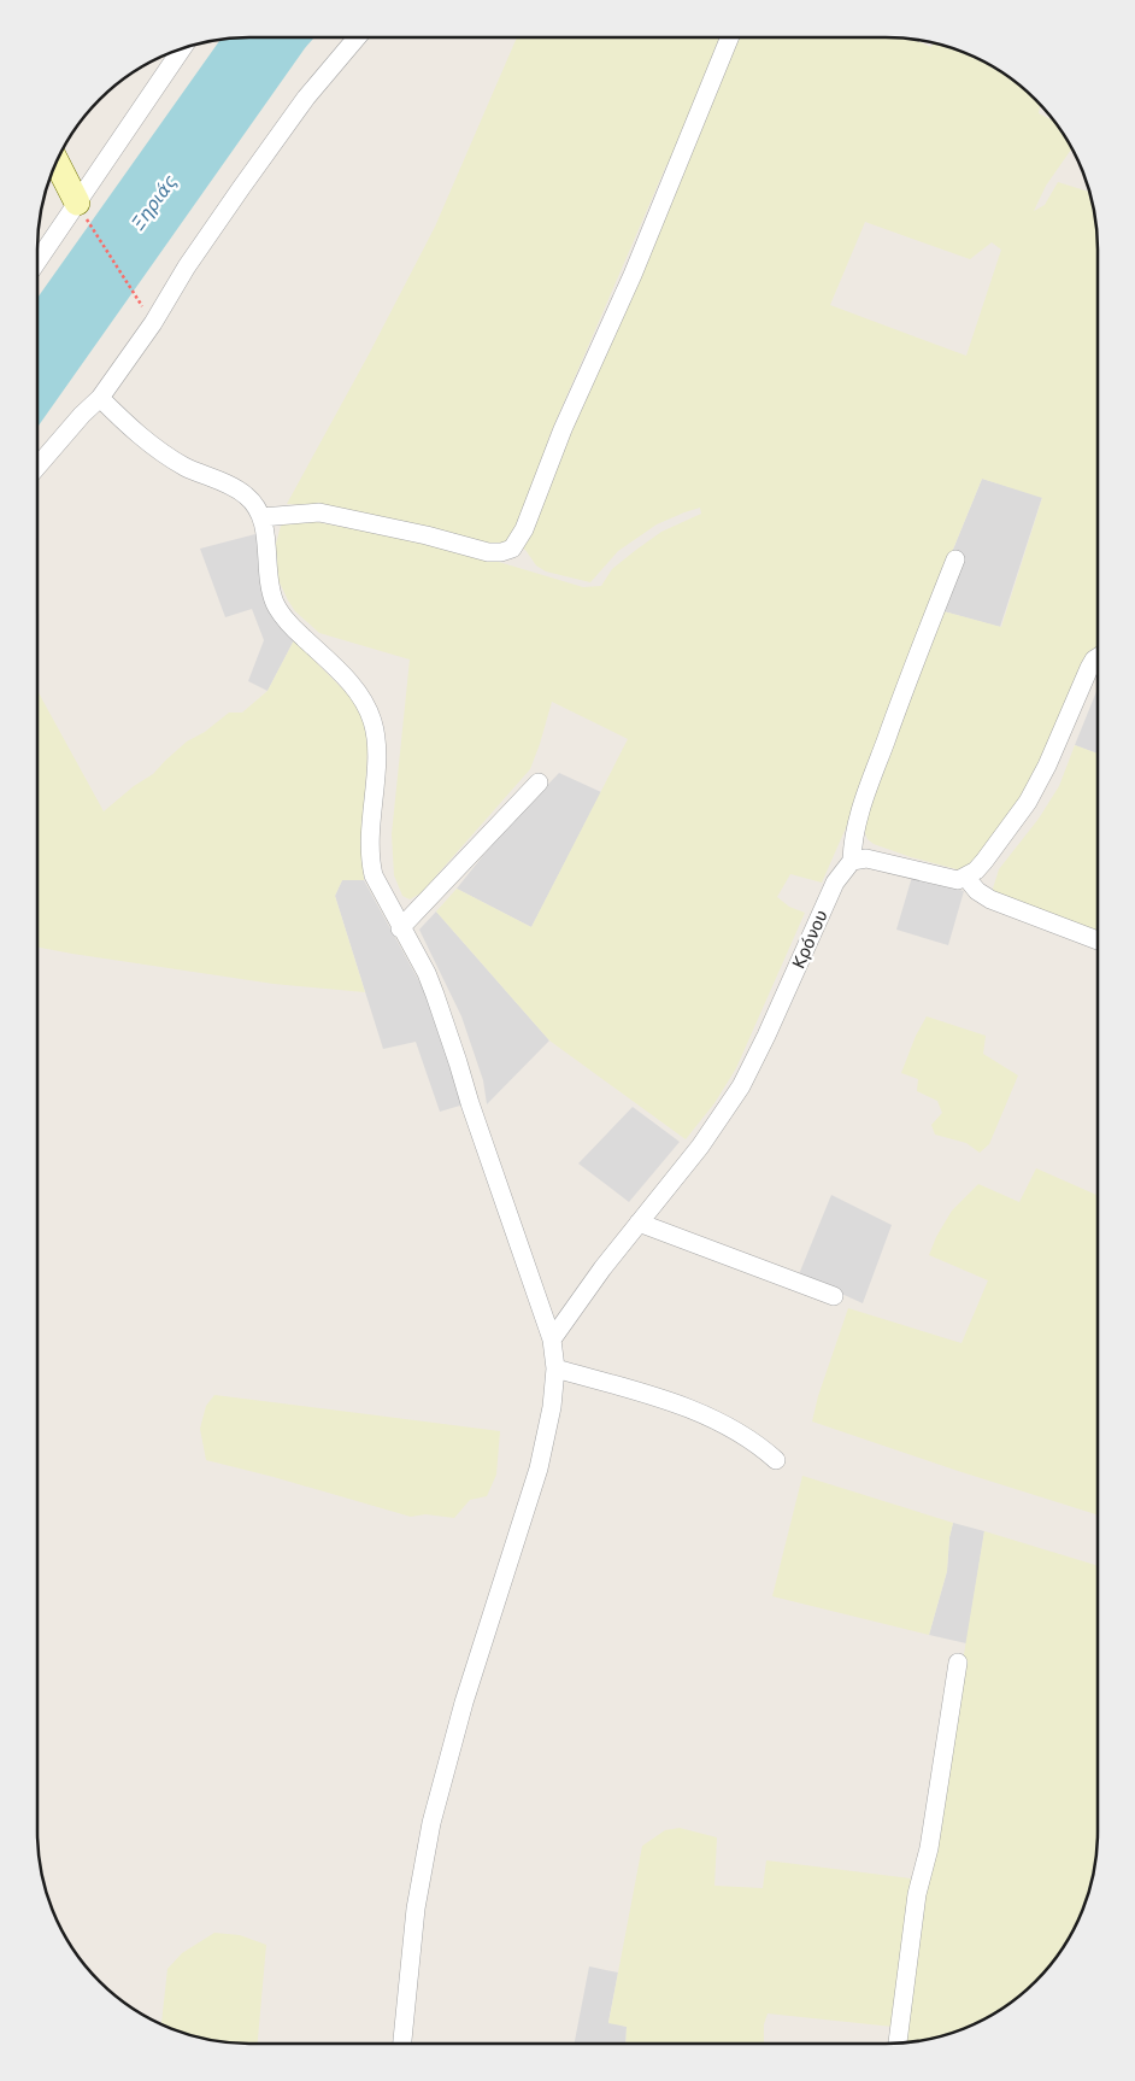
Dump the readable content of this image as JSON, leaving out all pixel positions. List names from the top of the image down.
{
  "streets": {
    "street": ["Κρόνου"]
  },
  "water": ["Ξηριάς"]
}
